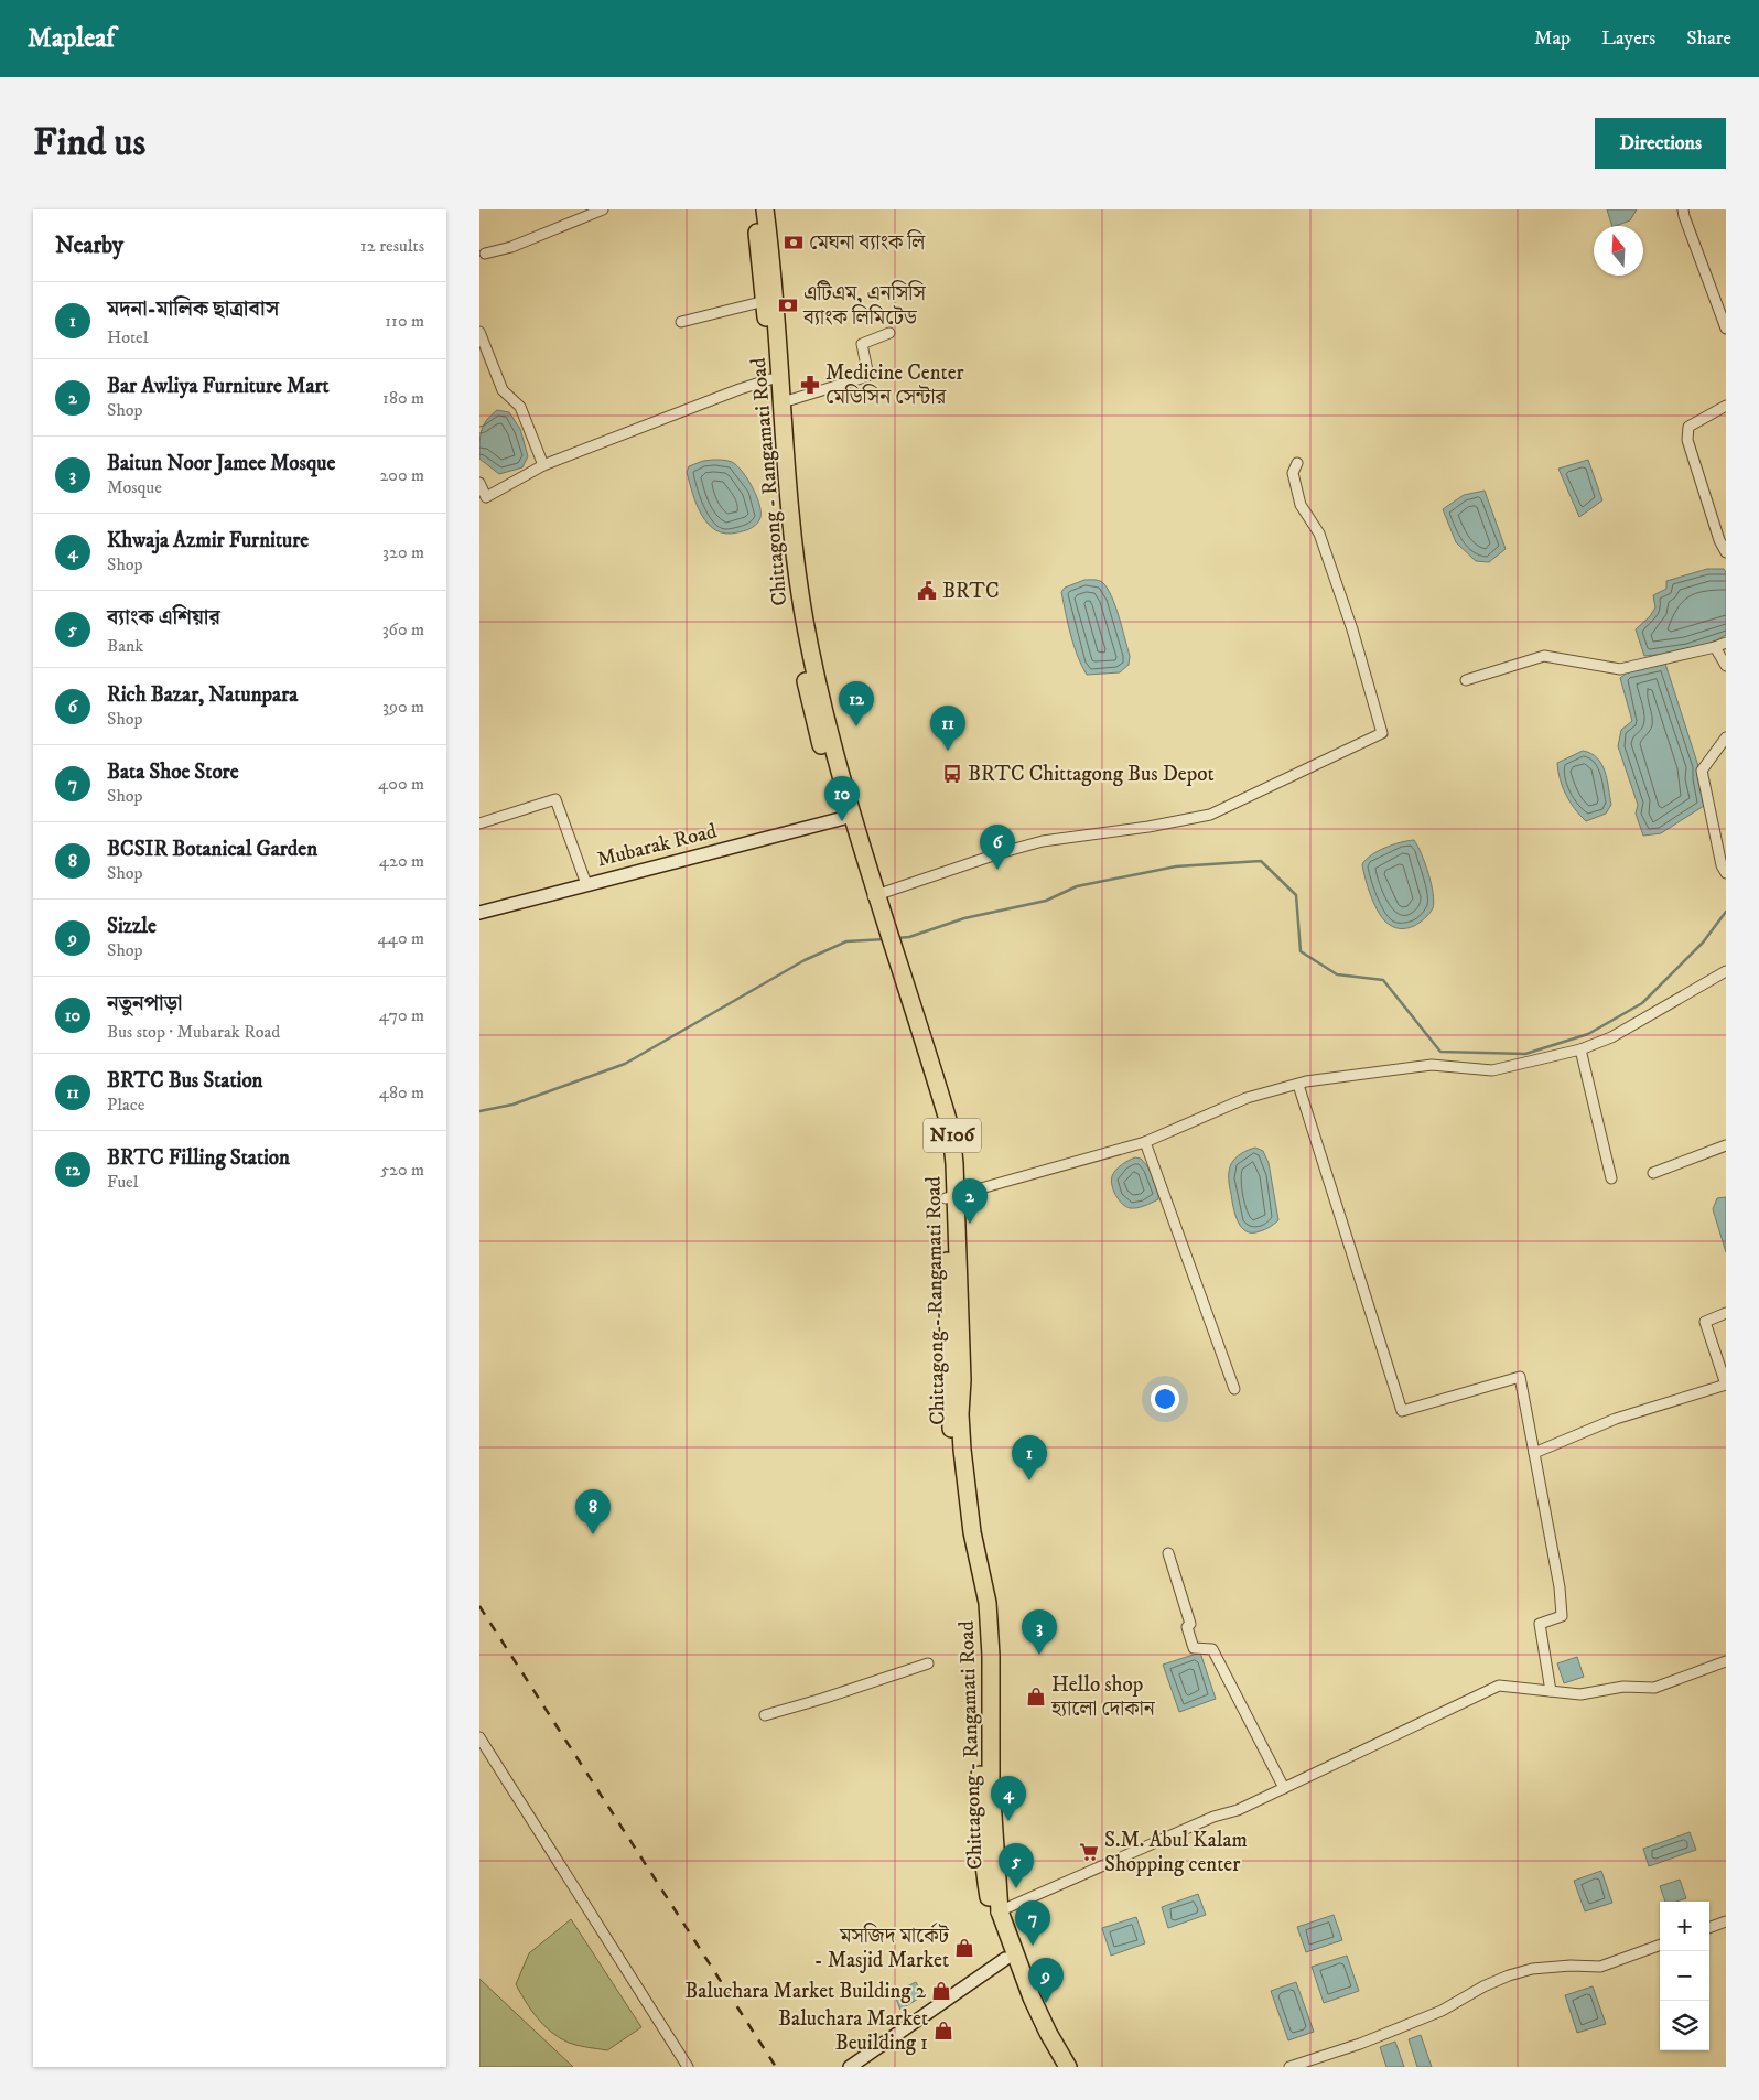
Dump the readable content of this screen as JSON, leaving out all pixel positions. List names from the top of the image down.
{
  "streets": {
    "highway": ["Chittagong - Rangamati Road", "N106"],
    "street": ["Mubarak Road"]
  },
  "crossings": [
    ["Chittagong - Rangamati Road", "Mubarak Road"]
  ],
  "places": {
    "bank": ["মেঘনা ব্যাংক লি", "এটিএম, এনসিসি ব্যাংক লিমিটেড"],
    "pharmacy": ["Medicine Center মেডিসিন সেন্টার"],
    "public building": ["BRTC"],
    "bus stop": ["BRTC Chittagong Bus Depot"],
    "shop": [
      "Hello shop হ্যালো দোকান",
      "মসজিদ মার্কেট - Masjid Market",
      "Baluchara Market Building 2",
      "Baluchara Market Beuilding 1"
    ],
    "supermarket": ["S.M. Abul Kalam Shopping center"]
  },
  "north": "top",
  "page": {
    "header": "Mapleaf",
    "nav": ["Map", "Layers", "Share"],
    "buttons": "Directions",
    "title": "Find us",
    "heading": ["Nearby", "12 results"],
    "list": [
      {
        "mark": "1",
        "name": "মদনা-মালিক ছাত্রাবাস",
        "note": "Hotel",
        "value": "110 m"
      },
      {
        "mark": "2",
        "name": "Bar Awliya Furniture Mart",
        "note": "Shop",
        "value": "180 m"
      },
      {
        "mark": "3",
        "name": "Baitun Noor Jamee Mosque",
        "note": "Mosque",
        "value": "200 m"
      },
      {
        "mark": "4",
        "name": "Khwaja Azmir Furniture",
        "note": "Shop",
        "value": "320 m"
      },
      {
        "mark": "5",
        "name": "ব্যাংক এশিয়ার",
        "note": "Bank",
        "value": "360 m"
      },
      {
        "mark": "6",
        "name": "Rich Bazar, Natunpara",
        "note": "Shop",
        "value": "390 m"
      },
      {
        "mark": "7",
        "name": "Bata Shoe Store",
        "note": "Shop",
        "value": "400 m"
      },
      {
        "mark": "8",
        "name": "BCSIR Botanical Garden",
        "note": "Shop",
        "value": "420 m"
      },
      {
        "mark": "9",
        "name": "Sizzle",
        "note": "Shop",
        "value": "440 m"
      },
      {
        "mark": "10",
        "name": "নতুনপাড়া",
        "note": "Bus stop · Mubarak Road",
        "value": "470 m"
      },
      {
        "mark": "11",
        "name": "BRTC Bus Station",
        "note": "Place",
        "value": "480 m"
      },
      {
        "mark": "12",
        "name": "BRTC Filling Station",
        "note": "Fuel",
        "value": "520 m"
      }
    ],
    "pins": [
      "12",
      "11",
      "10",
      "6",
      "2",
      "1",
      "8",
      "3",
      "4",
      "5",
      "7",
      "9"
    ],
    "map_buttons": ["+", "−"]
  }
}
